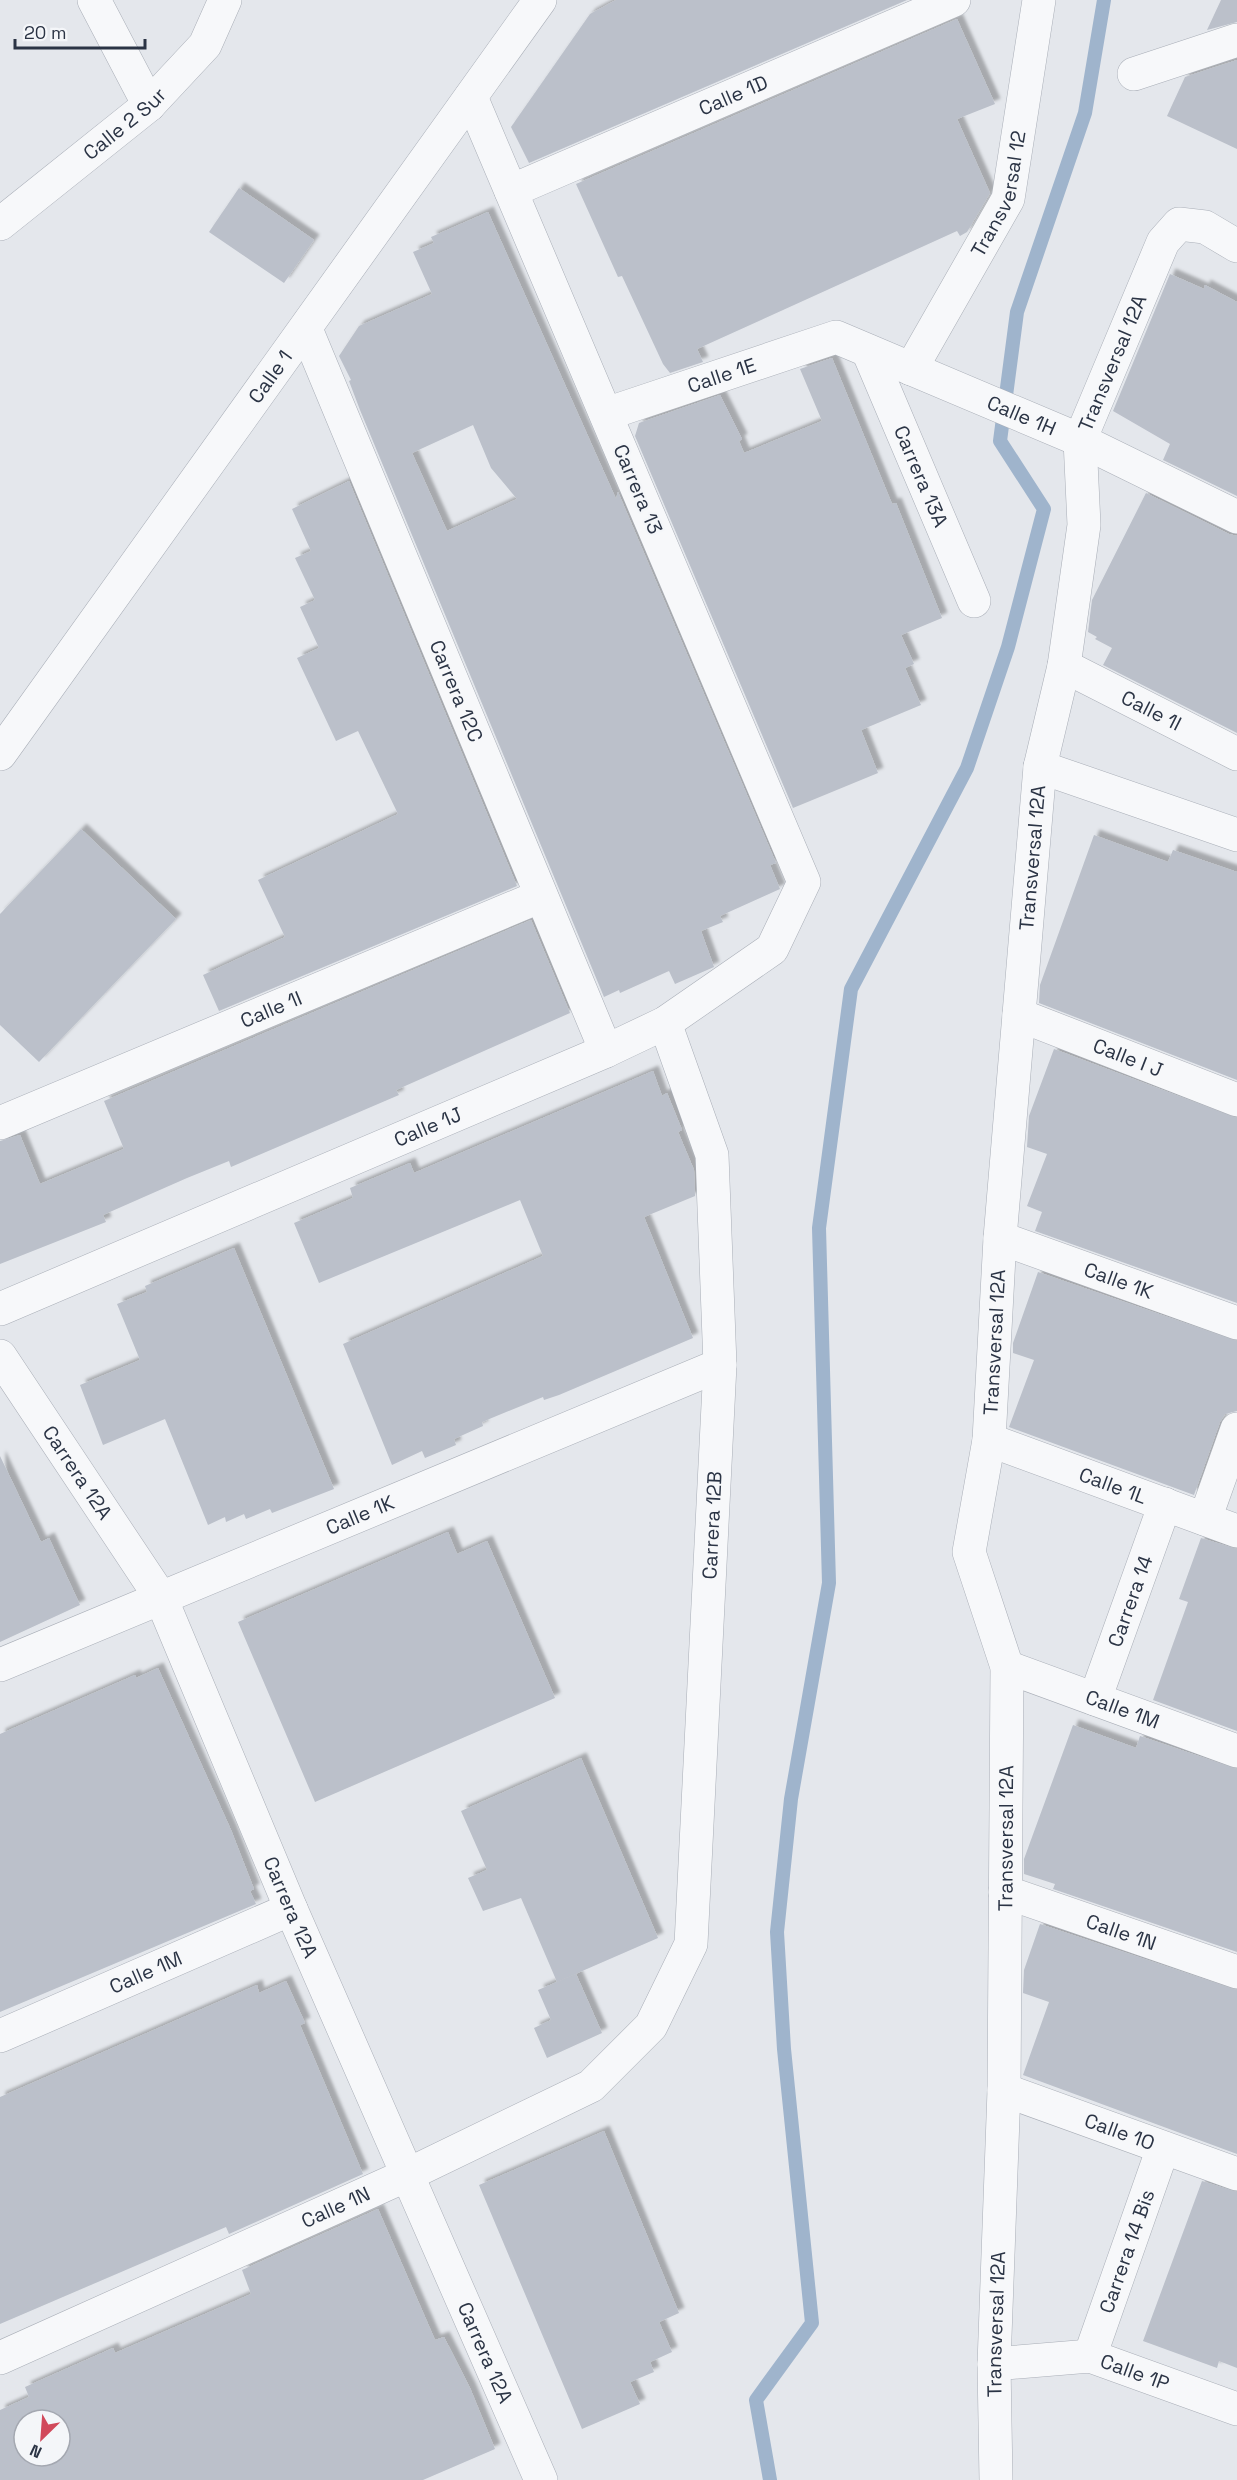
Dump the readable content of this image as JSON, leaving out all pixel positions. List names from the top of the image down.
{
  "streets": {
    "street": [
      "Calle 1D",
      "Calle 2 Sur",
      "Transversal 12",
      "Transversal 12A",
      "Calle 1E",
      "Calle 1",
      "Calle 1H",
      "Carrera 13A",
      "Carrera 13",
      "Carrera 12C",
      "Calle 1I",
      "Calle I J",
      "Calle 1J",
      "Calle 1K",
      "Carrera 12A",
      "Calle 1L",
      "Carrera 12B",
      "Carrera 14",
      "Calle 1M",
      "Calle 1N",
      "Calle 1O",
      "Carrera 14 Bis",
      "Calle 1P"
    ]
  },
  "crossings": [
    ["Calle 1D", "Carrera 13"],
    ["Transversal 12", "Calle 1H"],
    ["Transversal 12A", "Calle 1H"],
    ["Transversal 12A", "Calle 1I"],
    ["Transversal 12A", "Calle I J"],
    ["Transversal 12A", "Calle 1K"],
    ["Transversal 12A", "Calle 1L"],
    ["Transversal 12A", "Calle 1M"],
    ["Transversal 12A", "Calle 1N"],
    ["Transversal 12A", "Calle 1O"],
    ["Transversal 12A", "Calle 1P"],
    ["Calle 1E", "Calle 1H"],
    ["Calle 1E", "Carrera 13"],
    ["Calle 1", "Carrera 13"],
    ["Calle 1", "Carrera 12C"],
    ["Calle 1H", "Carrera 13A"],
    ["Carrera 13", "Calle 1J"],
    ["Carrera 12C", "Calle 1I"],
    ["Carrera 12C", "Calle 1J"],
    ["Calle 1J", "Carrera 12B"],
    ["Calle 1K", "Carrera 12A"],
    ["Calle 1K", "Carrera 12B"],
    ["Carrera 12A", "Calle 1M"],
    ["Carrera 12A", "Calle 1N"],
    ["Calle 1L", "Carrera 14"],
    ["Carrera 12B", "Calle 1N"],
    ["Carrera 14", "Calle 1M"],
    ["Calle 1O", "Carrera 14 Bis"],
    ["Carrera 14 Bis", "Calle 1P"]
  ],
  "scale_bar": "20 m",
  "north": "bottom left"
}
